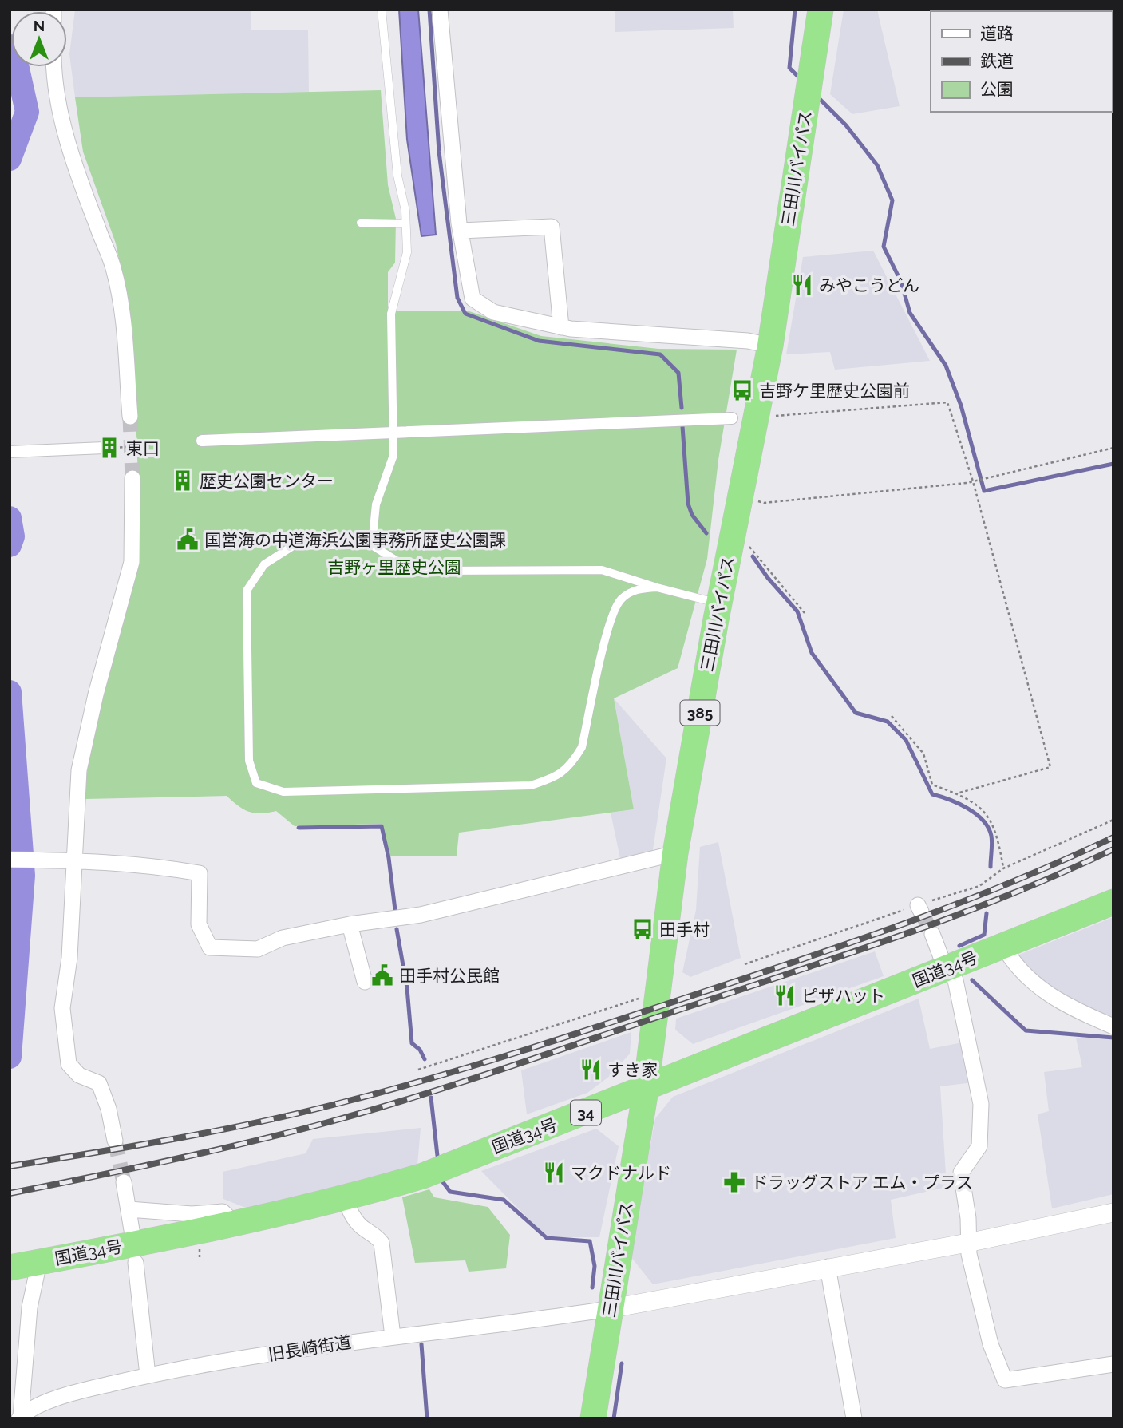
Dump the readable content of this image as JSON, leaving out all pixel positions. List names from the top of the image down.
{
  "streets": {
    "highway": [
      "三田川バイパス",
      "385",
      "国道34号",
      "34"
    ],
    "street": ["旧長崎街道"]
  },
  "crossings": [
    ["三田川バイパス", "国道34号"],
    ["三田川バイパス", "旧長崎街道"]
  ],
  "parks": ["吉野ヶ里歴史公園"],
  "places": {
    "restaurant": [
      "みやこうどん",
      "ピザハット",
      "すき家",
      "マクドナルド"
    ],
    "bus stop": ["吉野ケ里歴史公園前", "田手村"],
    "building": ["東口", "歴史公園センター"],
    "public building": ["国営海の中道海浜公園事務所歴史公園課", "田手村公民館"],
    "pharmacy": ["ドラッグストア エム・プラス"]
  },
  "legend": ["道路", "鉄道", "公園"],
  "north": "top"
}
